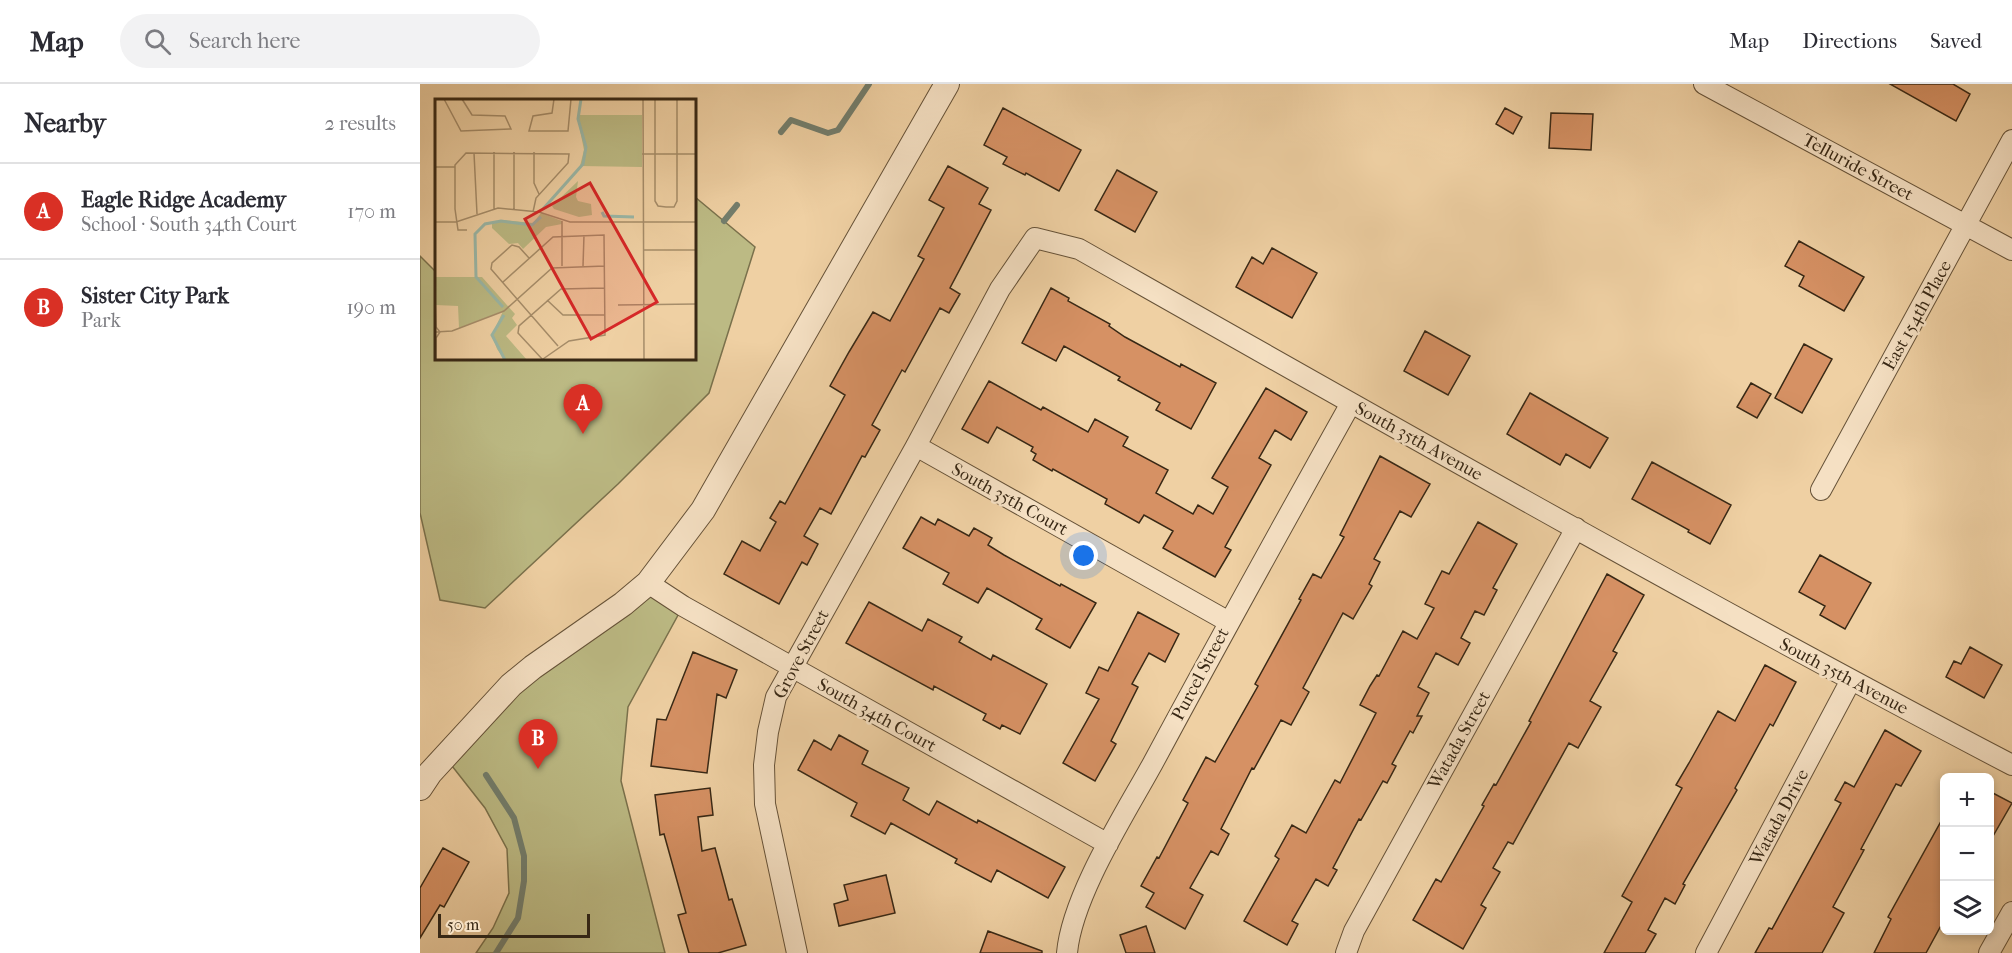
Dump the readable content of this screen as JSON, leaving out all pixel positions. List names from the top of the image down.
{
  "streets": {
    "street": [
      "Telluride Street",
      "East 154th Place",
      "South 35th Avenue",
      "South 35th Court",
      "Grove Street",
      "Purcel Street",
      "South 34th Court",
      "Watada Street",
      "Watada Drive"
    ]
  },
  "crossings": [
    ["Telluride Street", "East 154th Place"],
    ["South 35th Avenue", "South 35th Court"],
    ["South 35th Avenue", "Grove Street"],
    ["South 35th Avenue", "Purcel Street"],
    ["South 35th Avenue", "Watada Street"],
    ["South 35th Avenue", "Watada Drive"],
    ["South 35th Court", "Grove Street"],
    ["South 35th Court", "Purcel Street"],
    ["Grove Street", "South 34th Court"],
    ["Purcel Street", "South 34th Court"]
  ],
  "scale_bar": "50 m",
  "page": {
    "header": "Map",
    "search": "Search here",
    "nav": ["Map", "Directions", "Saved"],
    "heading": ["Nearby", "2 results"],
    "list": [
      {
        "mark": "A",
        "name": "Eagle Ridge Academy",
        "note": "School · South 34th Court",
        "value": "170 m"
      },
      {
        "mark": "B",
        "name": "Sister City Park",
        "note": "Park",
        "value": "190 m"
      }
    ],
    "pins": ["A", "B"],
    "map_buttons": ["+", "−"],
    "scale": "50 m"
  }
}
